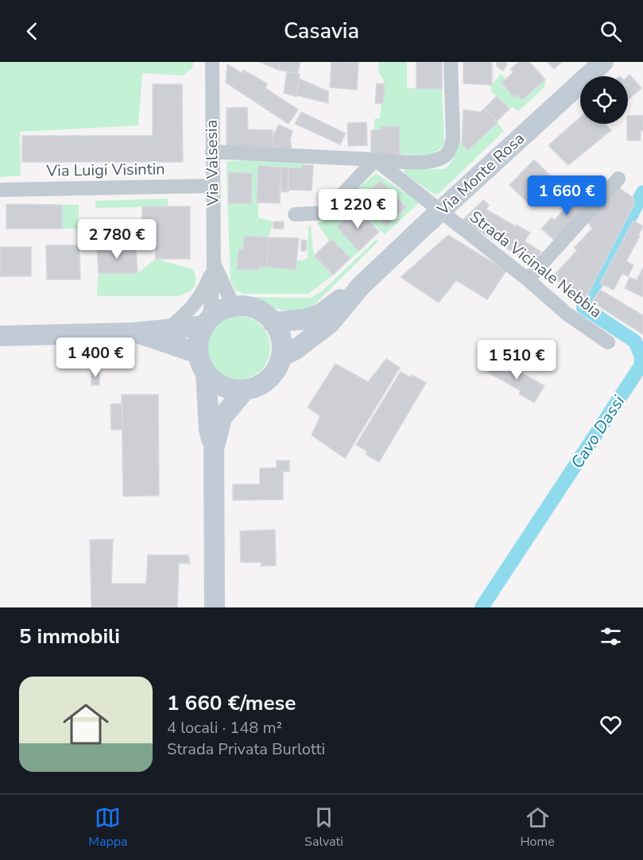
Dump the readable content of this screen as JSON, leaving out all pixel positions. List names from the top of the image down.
{
  "streets": {
    "main road": ["Via Monte Rosa"],
    "street": ["Via Valsesia", "Via Luigi Visintin", "Strada Vicinale Nebbia"]
  },
  "crossings": [
    ["Via Valsesia", "Via Luigi Visintin"],
    ["Via Valsesia", "Via Monte Rosa"],
    ["Via Monte Rosa", "Strada Vicinale Nebbia"]
  ],
  "water": ["Cavo Dassi"],
  "page": {
    "header": "Casavia",
    "price": [
      "1 660 €",
      "1 220 €",
      "2 780 €",
      "1 400 €",
      "1 510 €"
    ],
    "heading": "5 immobili",
    "list": [
      {
        "name": "1 660 €/mese",
        "note": "4 locali · 148 m² · Strada Privata Burlotti"
      }
    ],
    "tabs": ["Mappa", "Salvati", "Home"]
  }
}
